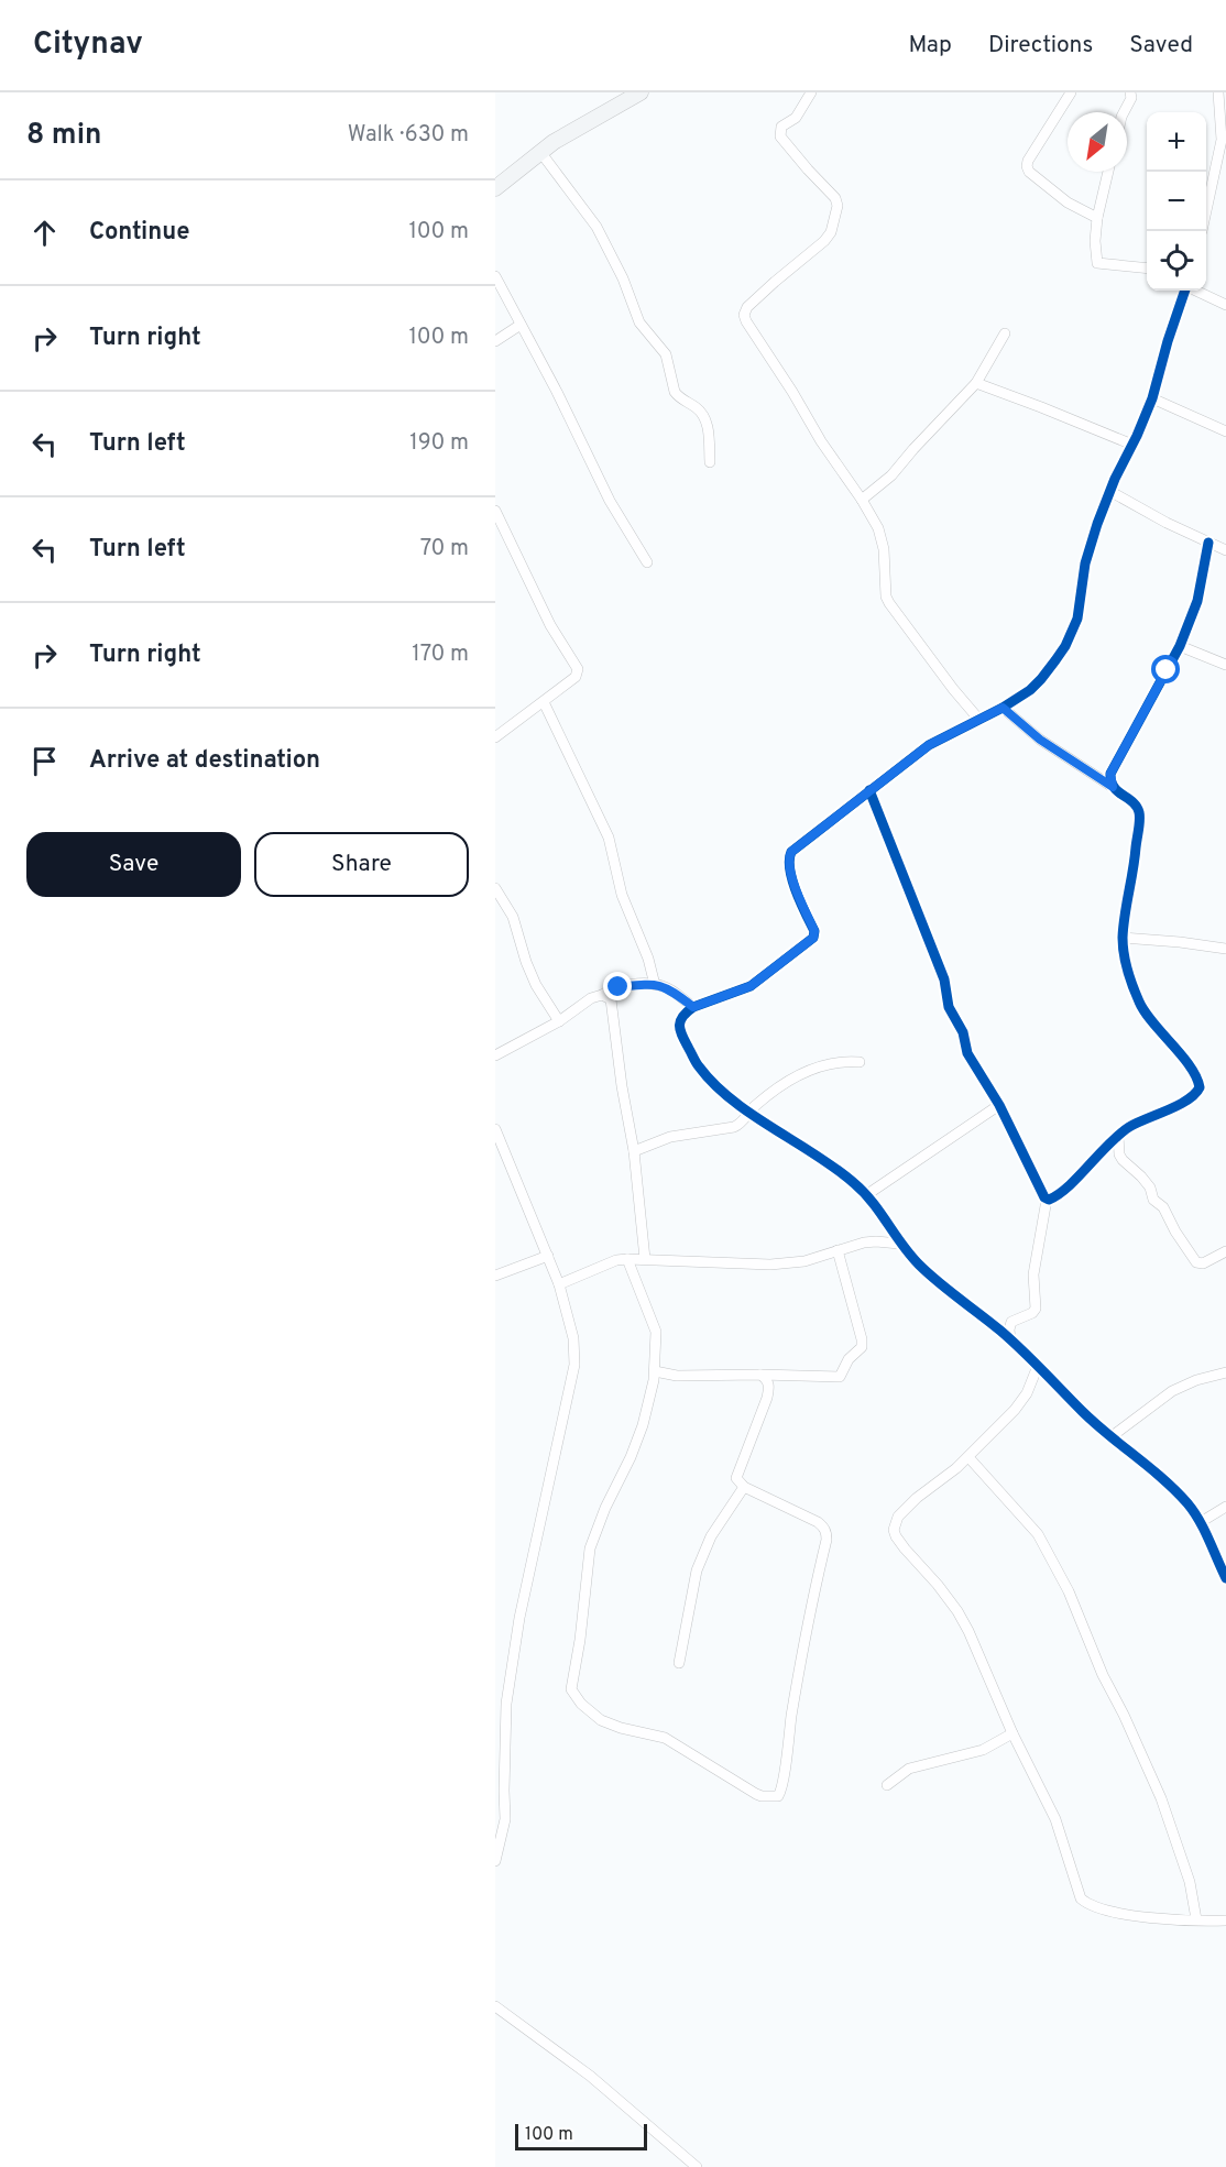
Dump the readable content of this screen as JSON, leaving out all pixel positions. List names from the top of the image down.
{
  "scale_bar": "100 m",
  "north": "bottom left",
  "page": {
    "header": "Citynav",
    "nav": ["Map", "Directions", "Saved"],
    "heading": ["8 min", "Walk · 630 m"],
    "map_buttons": ["+", "−"],
    "list": [
      ["Continue", "100 m"],
      ["Turn right", "100 m"],
      ["Turn left", "190 m"],
      ["Turn left", "70 m"],
      ["Turn right", "170 m"],
      "Arrive at destination"
    ],
    "buttons": ["Save", "Share"],
    "scale": "100 m"
  }
}
